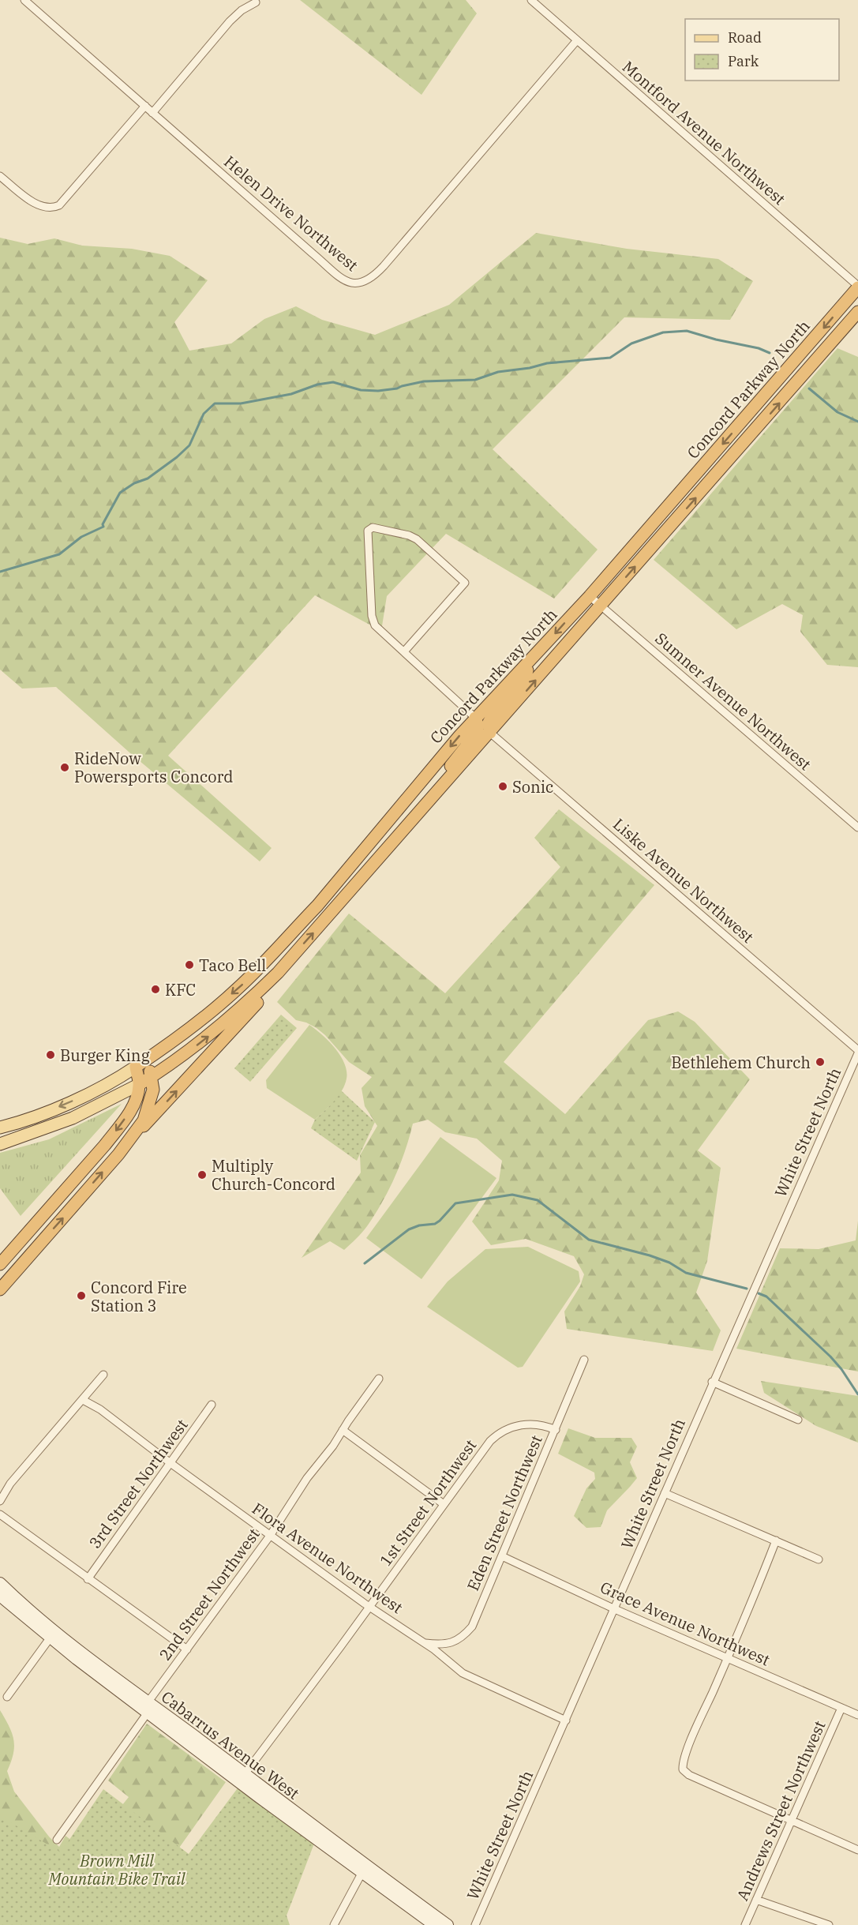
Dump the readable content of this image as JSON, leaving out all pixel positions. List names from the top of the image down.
{
  "streets": {
    "highway": ["Concord Parkway North"],
    "main road": ["Cabarrus Avenue West"],
    "street": [
      "Montford Avenue Northwest",
      "Helen Drive Northwest",
      "Sumner Avenue Northwest",
      "Liske Avenue Northwest",
      "White Street North",
      "3rd Street Northwest",
      "1st Street Northwest",
      "Eden Street Northwest",
      "Flora Avenue Northwest",
      "2nd Street Northwest",
      "Grace Avenue Northwest",
      "Andrews Street Northwest"
    ]
  },
  "crossings": [
    ["Montford Avenue Northwest", "Helen Drive Northwest"],
    ["Montford Avenue Northwest", "Concord Parkway North"],
    ["Concord Parkway North", "Sumner Avenue Northwest"],
    ["Concord Parkway North", "Liske Avenue Northwest"],
    ["Liske Avenue Northwest", "White Street North"],
    ["White Street North", "Flora Avenue Northwest"],
    ["White Street North", "Grace Avenue Northwest"],
    ["3rd Street Northwest", "Flora Avenue Northwest"],
    ["1st Street Northwest", "Eden Street Northwest"],
    ["1st Street Northwest", "Flora Avenue Northwest"],
    ["1st Street Northwest", "Cabarrus Avenue West"],
    ["Eden Street Northwest", "Flora Avenue Northwest"],
    ["Eden Street Northwest", "Grace Avenue Northwest"],
    ["Flora Avenue Northwest", "2nd Street Northwest"],
    ["2nd Street Northwest", "Cabarrus Avenue West"],
    ["Grace Avenue Northwest", "Andrews Street Northwest"]
  ],
  "parks": ["Brown Mill Mountain Bike Trail"],
  "places": [
    "RideNow Powersports Concord",
    "Sonic",
    "Taco Bell",
    "KFC",
    "Burger King",
    "Bethlehem Church",
    "Multiply Church-Concord",
    "Concord Fire Station 3"
  ],
  "legend": ["Road", "Park"]
}
